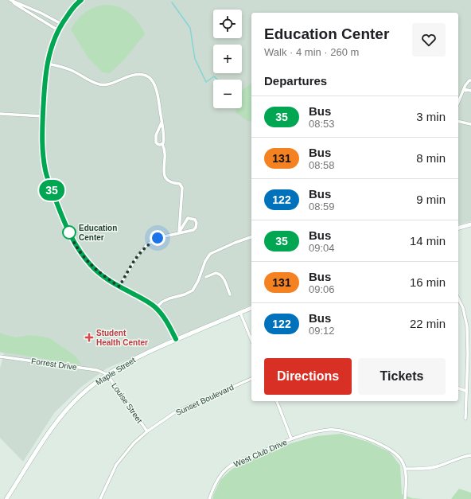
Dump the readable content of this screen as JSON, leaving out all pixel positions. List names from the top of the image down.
{
  "streets": {
    "street": [
      "Forrest Drive",
      "Maple Street",
      "Sunset Boulevard",
      "Louise Street",
      "West Club Drive"
    ]
  },
  "crossings": [
    ["Forrest Drive", "Maple Street"],
    ["Forrest Drive", "Louise Street"],
    ["Maple Street", "Louise Street"],
    ["Sunset Boulevard", "Louise Street"]
  ],
  "places": {
    "other": ["Education Center"],
    "health": ["Student Health Center"]
  },
  "lines": ["bus line 35"],
  "page": {
    "on_map": "35",
    "map_buttons": ["+", "−"],
    "heading": [
      ["Education Center", "Walk · 4 min · 260 m"],
      "Departures"
    ],
    "list": [
      {
        "mark": "35",
        "name": "Bus",
        "note": "08:53",
        "value": "3 min"
      },
      {
        "mark": "131",
        "name": "Bus",
        "note": "08:58",
        "value": "8 min"
      },
      {
        "mark": "122",
        "name": "Bus",
        "note": "08:59",
        "value": "9 min"
      },
      {
        "mark": "35",
        "name": "Bus",
        "note": "09:04",
        "value": "14 min"
      },
      {
        "mark": "131",
        "name": "Bus",
        "note": "09:06",
        "value": "16 min"
      },
      {
        "mark": "122",
        "name": "Bus",
        "note": "09:12",
        "value": "22 min"
      }
    ],
    "buttons": ["Directions", "Tickets"]
  }
}
